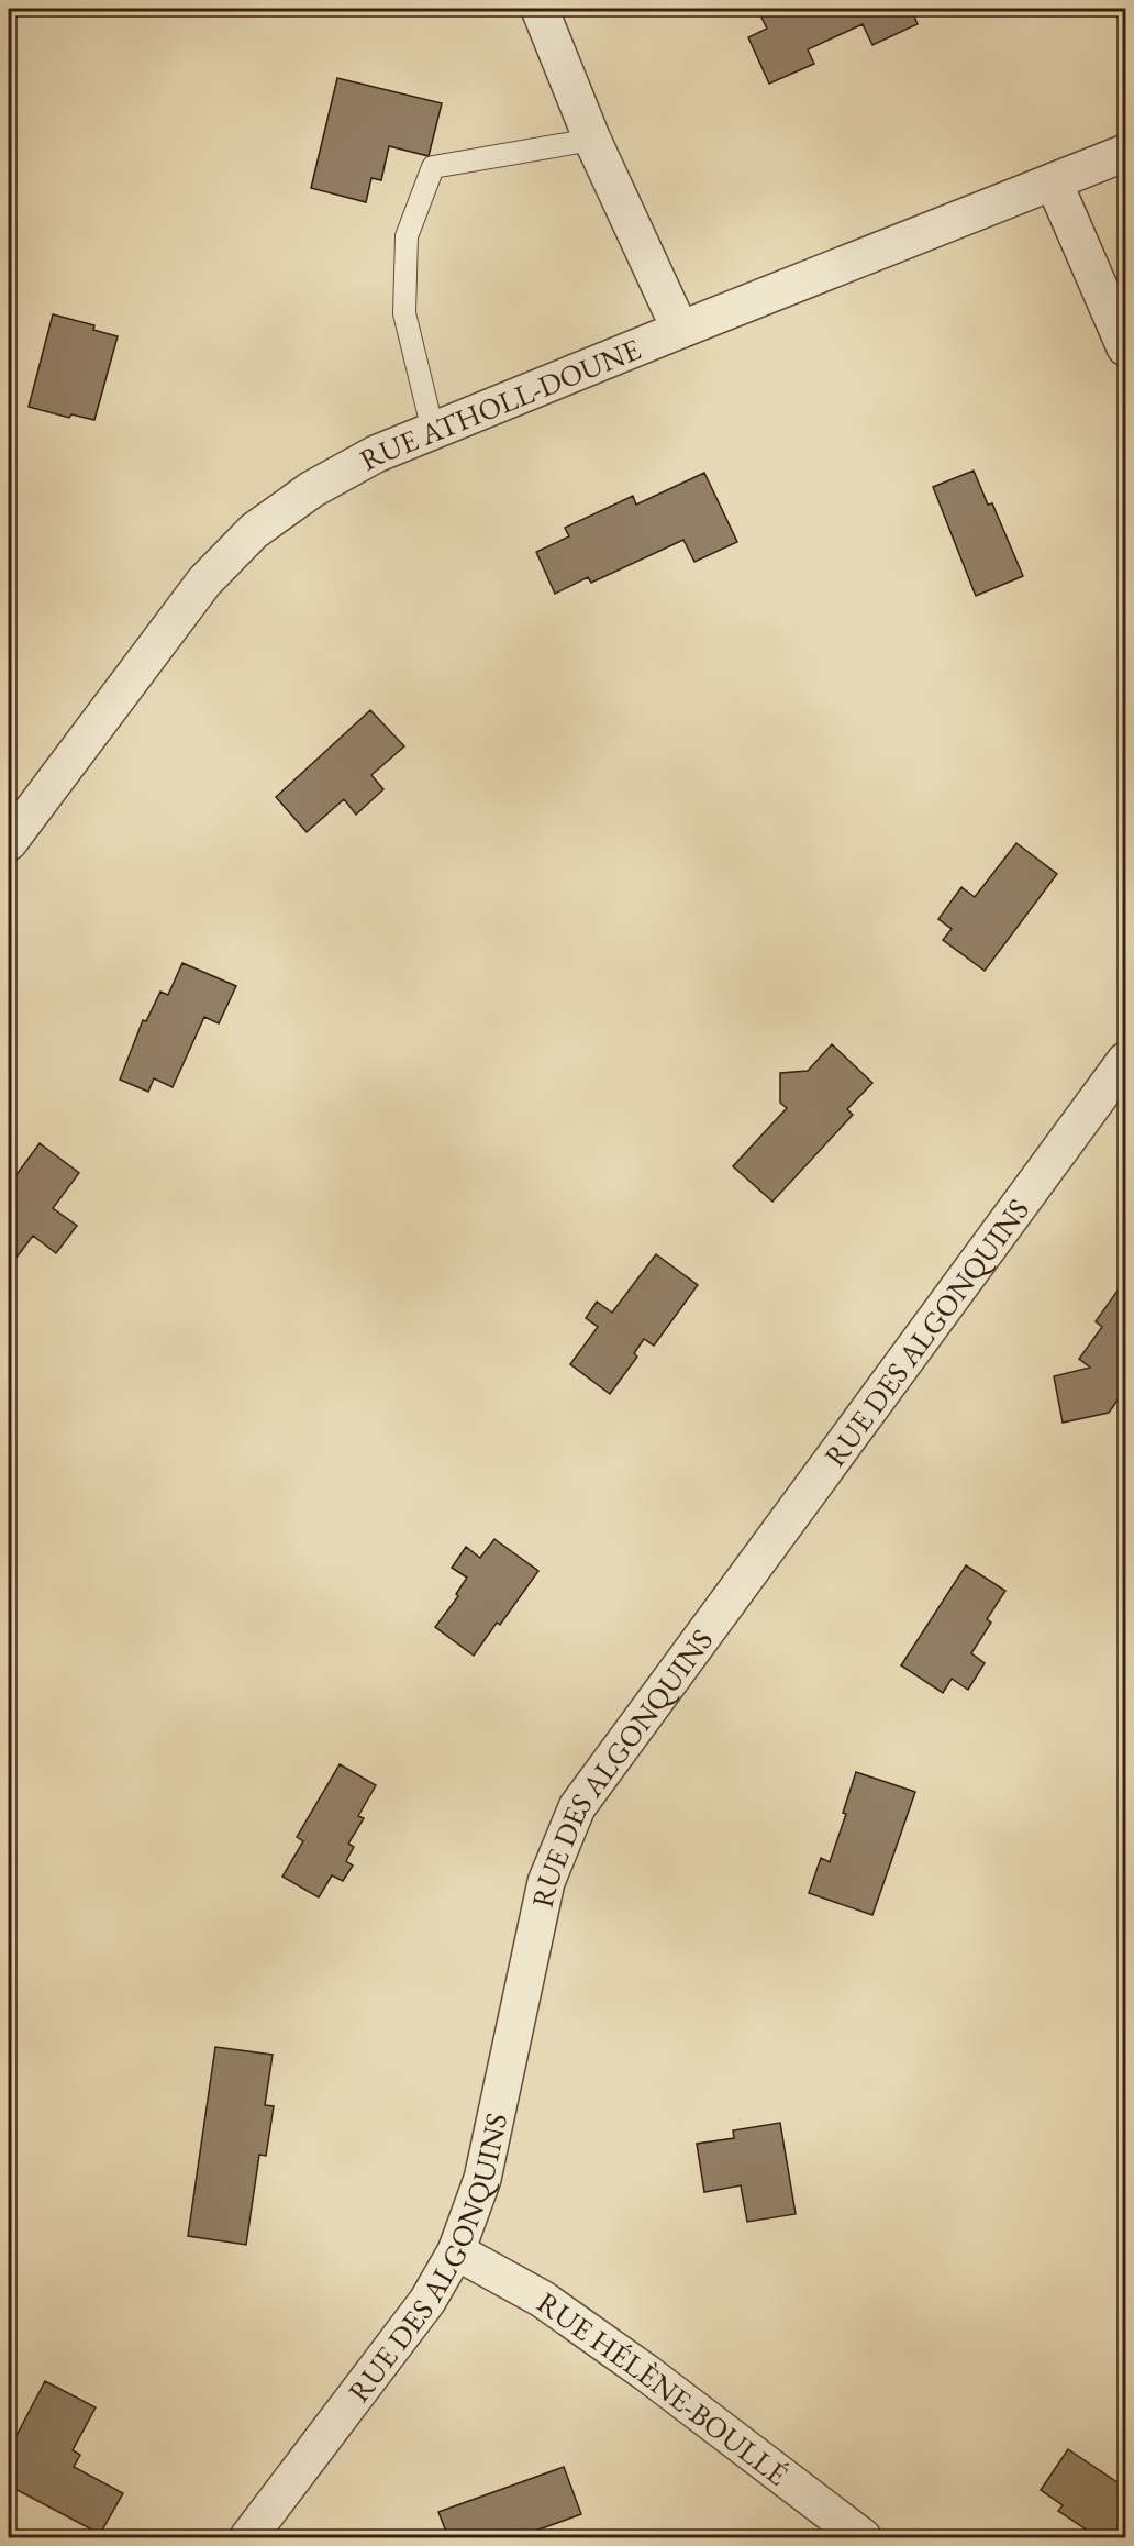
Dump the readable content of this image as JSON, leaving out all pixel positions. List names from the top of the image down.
{
  "streets": {
    "street": ["RUE ATHOLL-DOUNE", "RUE DES ALGONQUINS", "RUE HÉLÈNE-BOULLÉ"]
  },
  "crossings": [
    ["RUE DES ALGONQUINS", "RUE HÉLÈNE-BOULLÉ"]
  ]
}
